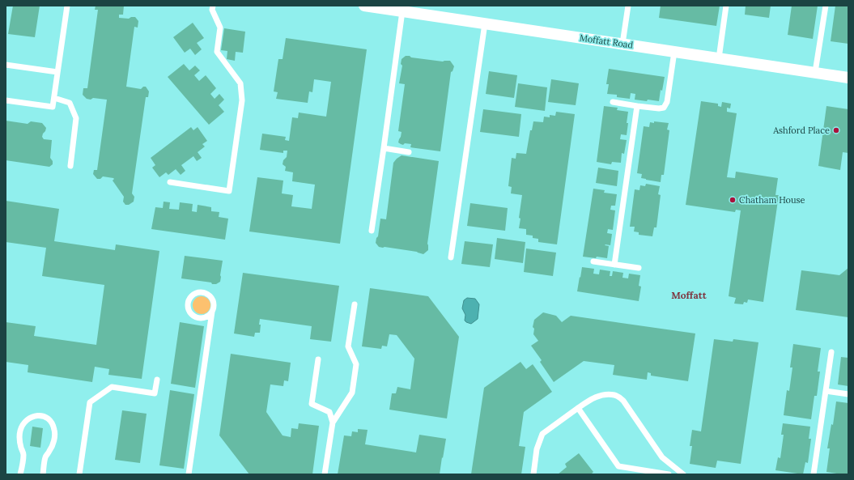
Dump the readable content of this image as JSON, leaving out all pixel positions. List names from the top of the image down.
{
  "streets": {
    "street": ["Moffatt Road"]
  },
  "districts": ["Moffatt"],
  "places": ["Ashford Place", "Chatham House"]
}
